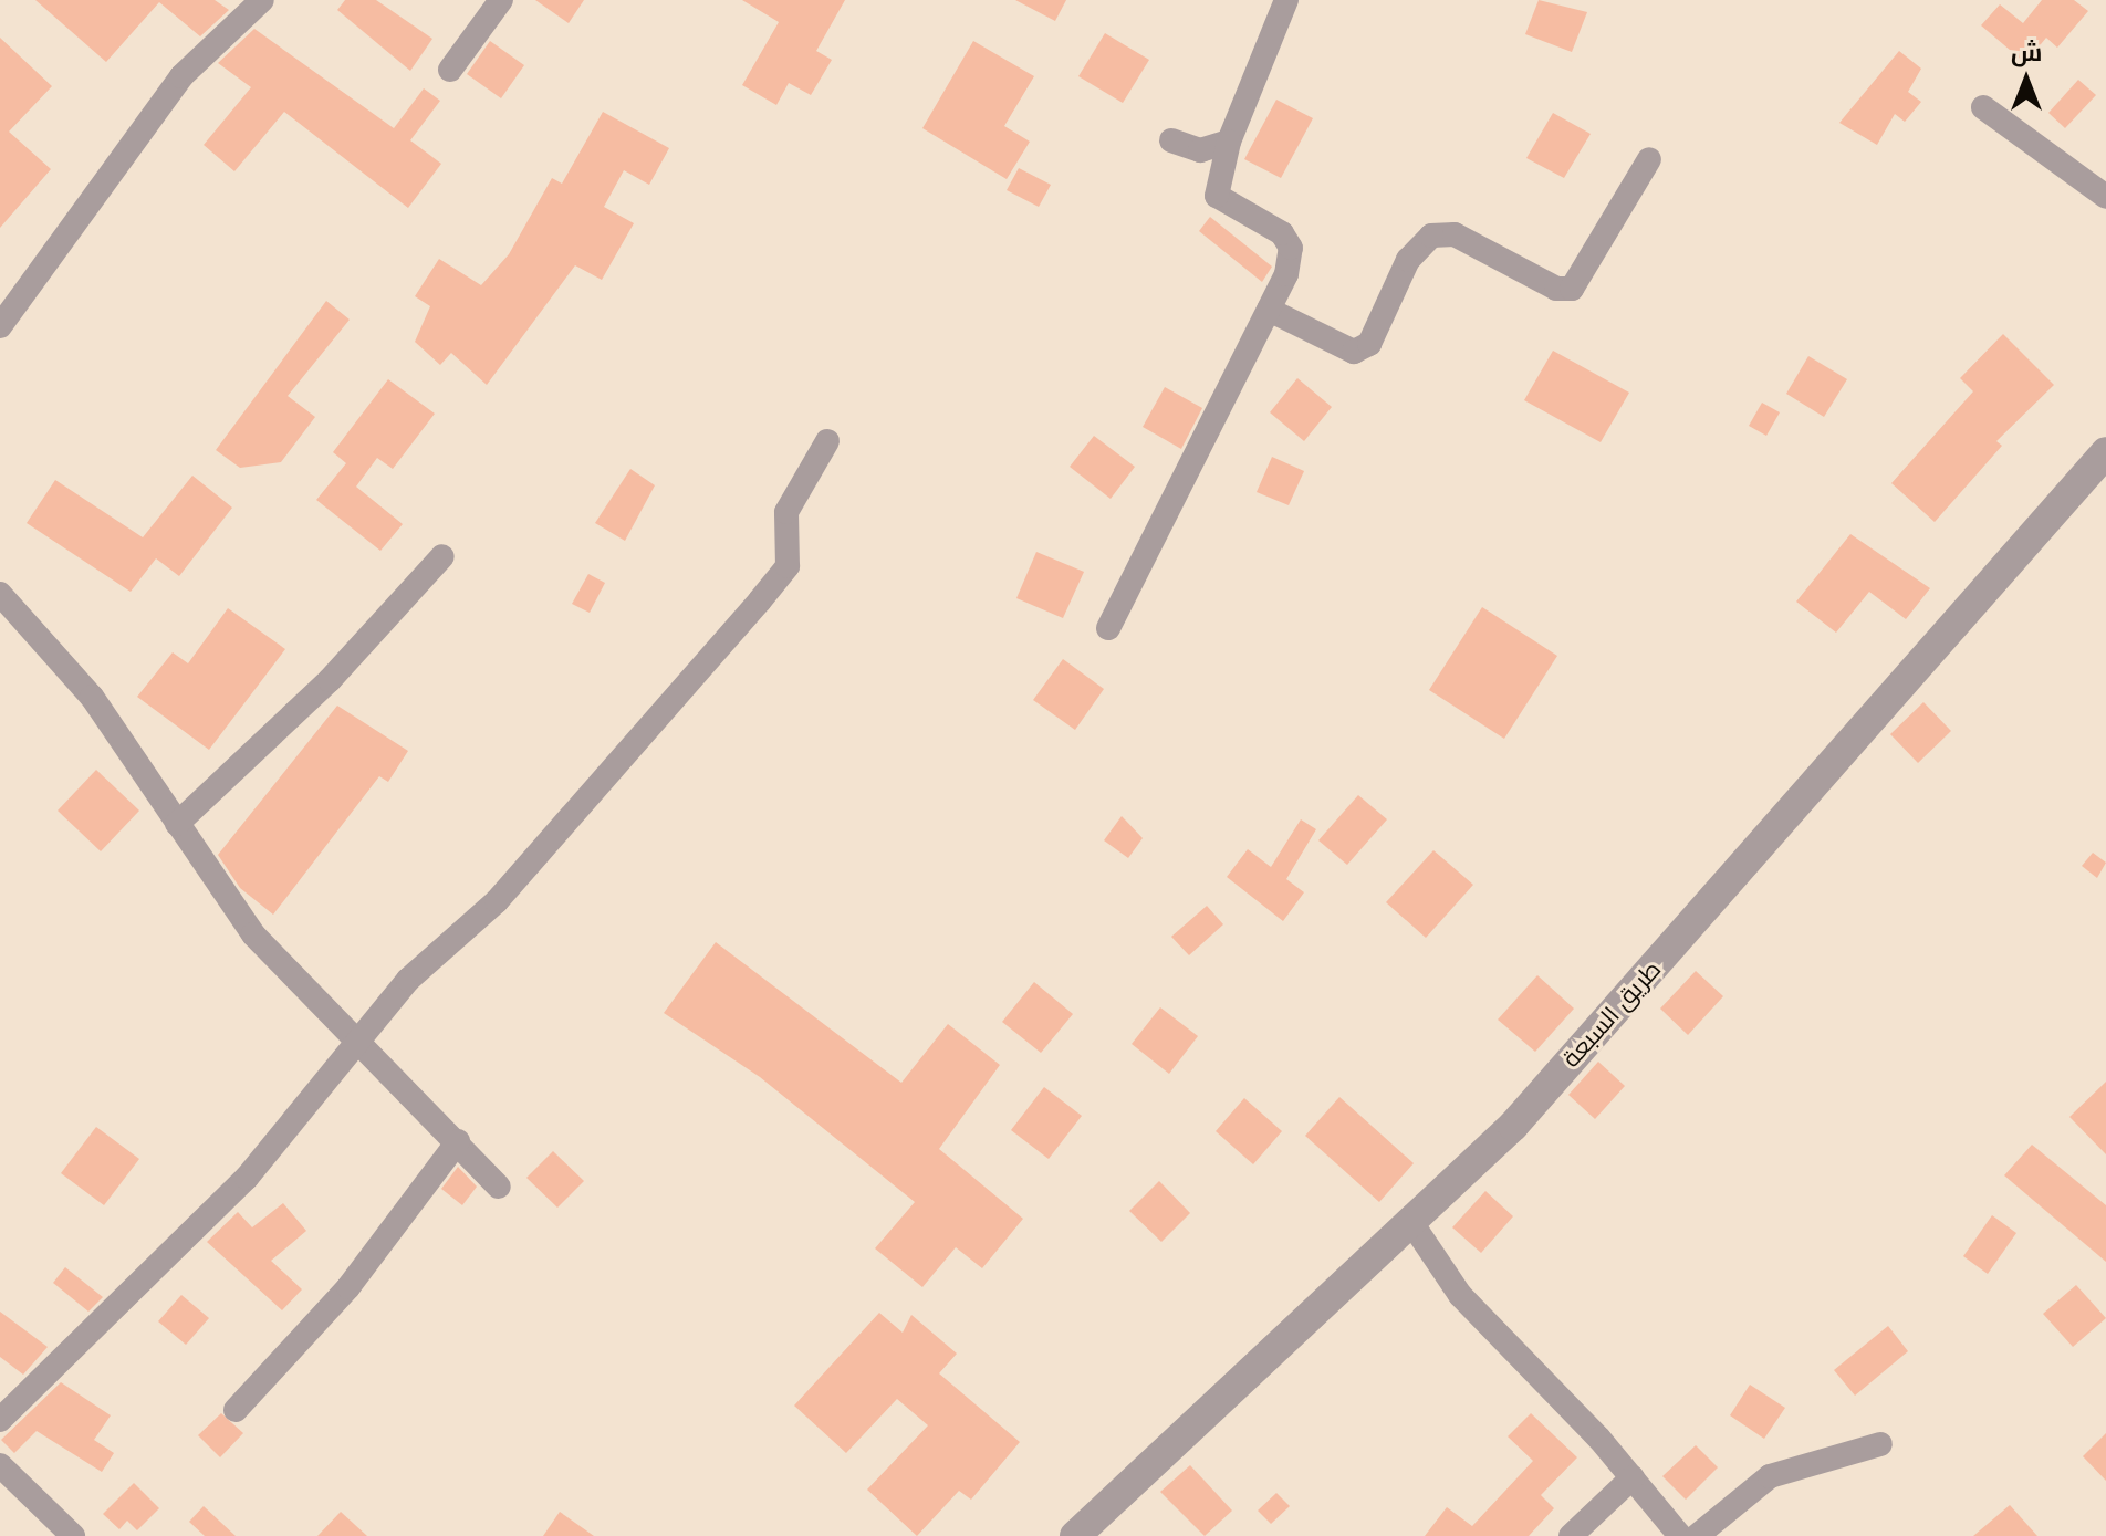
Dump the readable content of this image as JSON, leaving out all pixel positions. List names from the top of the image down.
{
  "streets": {
    "street": ["طريق السبعة"]
  },
  "north": "top"
}
